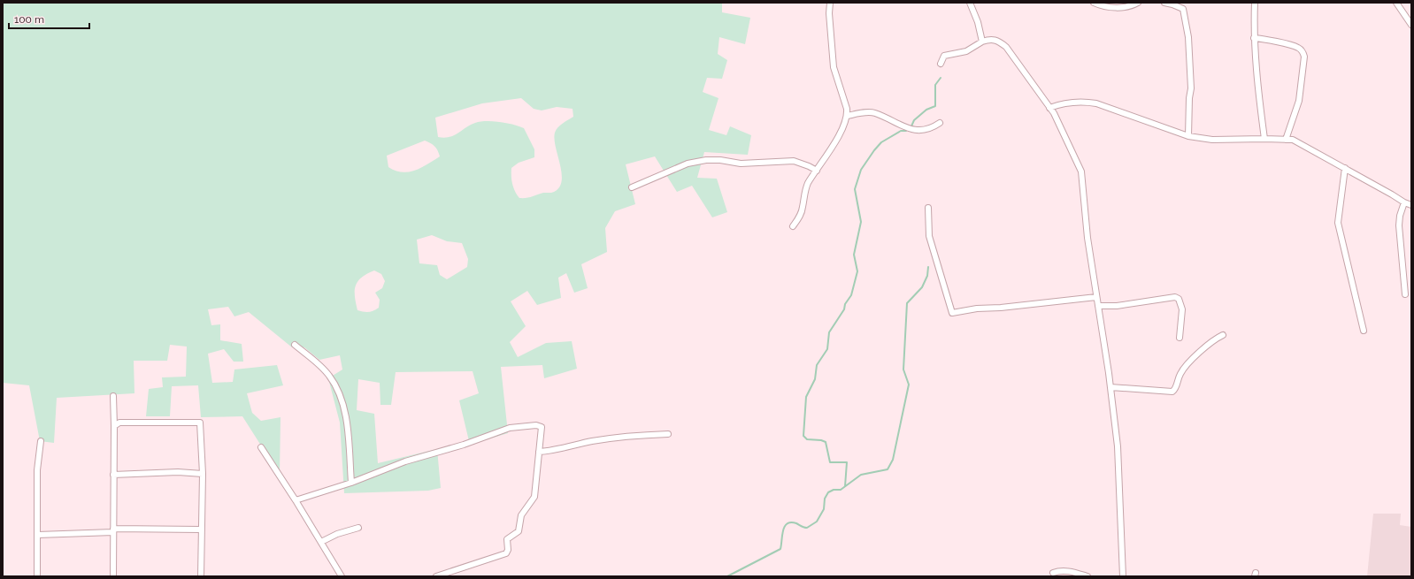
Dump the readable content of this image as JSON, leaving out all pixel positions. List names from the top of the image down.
{
  "scale_bar": "100 m"
}
